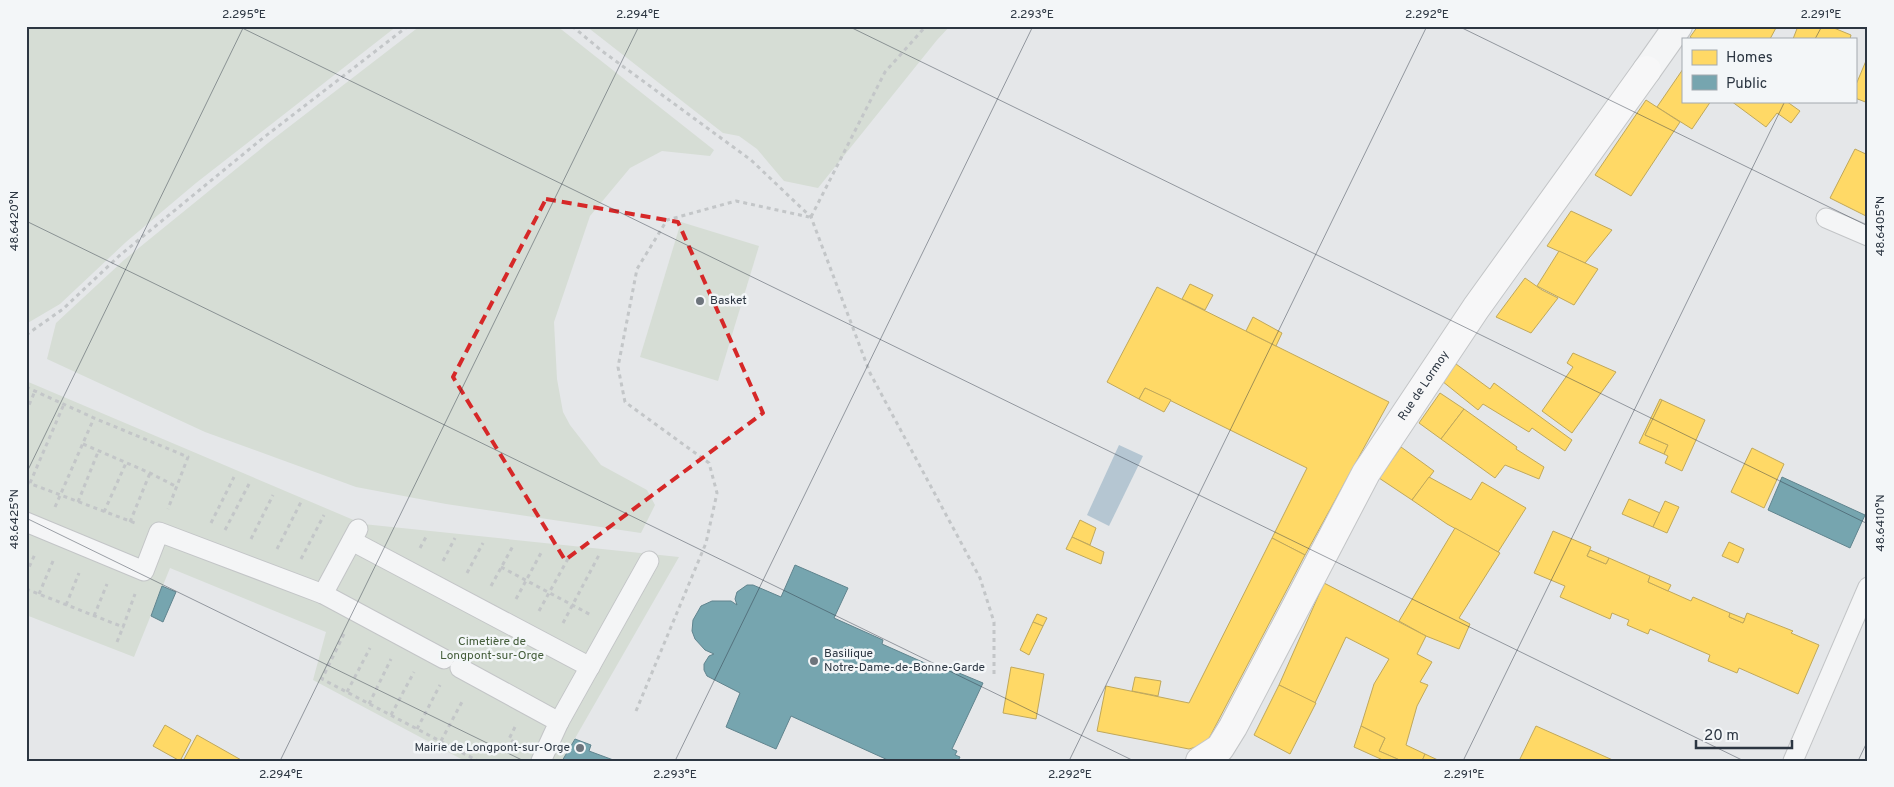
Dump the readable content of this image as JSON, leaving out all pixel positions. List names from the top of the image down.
{
  "streets": {
    "street": ["Rue de Lormoy"]
  },
  "parks": ["Cimetière de Longpont-sur-Orge"],
  "places": ["Basket", "Basilique Notre-Dame-de-Bonne-Garde", "Mairie de Longpont-sur-Orge"],
  "legend": ["Homes", "Public"],
  "scale_bar": "20 m",
  "coordinates": [
    "2.295°E",
    "2.294°E",
    "2.293°E",
    "2.292°E",
    "2.291°E",
    "48.6420°N",
    "48.6405°N",
    "48.6425°N",
    "48.6410°N"
  ]
}
